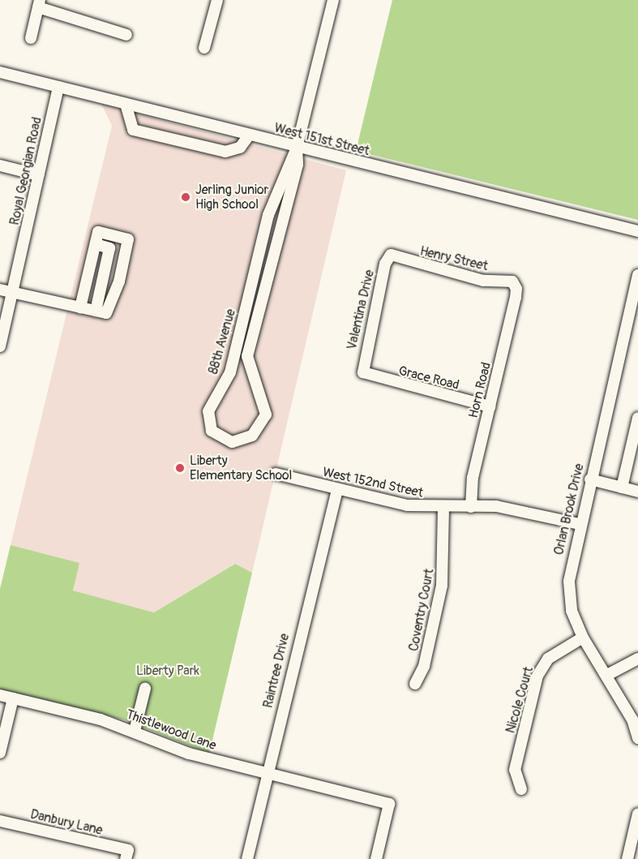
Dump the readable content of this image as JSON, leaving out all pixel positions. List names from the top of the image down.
{
  "streets": {
    "street": [
      "West 151st Street",
      "Royal Georgian Road",
      "Henry Street",
      "Valentina Drive",
      "88th Avenue",
      "Grace Road",
      "Horn Road",
      "West 152nd Street",
      "Orlan Brook Drive",
      "Coventry Court",
      "Raintree Drive",
      "Nicole Court",
      "Thistlewood Lane",
      "Danbury Lane"
    ]
  },
  "crossings": [
    ["West 151st Street", "Royal Georgian Road"],
    ["West 151st Street", "88th Avenue"],
    ["Henry Street", "Valentina Drive"],
    ["Henry Street", "Horn Road"],
    ["Valentina Drive", "Grace Road"],
    ["Grace Road", "Horn Road"],
    ["Horn Road", "West 152nd Street"],
    ["West 152nd Street", "Orlan Brook Drive"],
    ["West 152nd Street", "Coventry Court"],
    ["West 152nd Street", "Raintree Drive"],
    ["Orlan Brook Drive", "Nicole Court"],
    ["Raintree Drive", "Thistlewood Lane"]
  ],
  "parks": ["Liberty Park"],
  "places": ["Jerling Junior High School", "Liberty Elementary School"]
}
